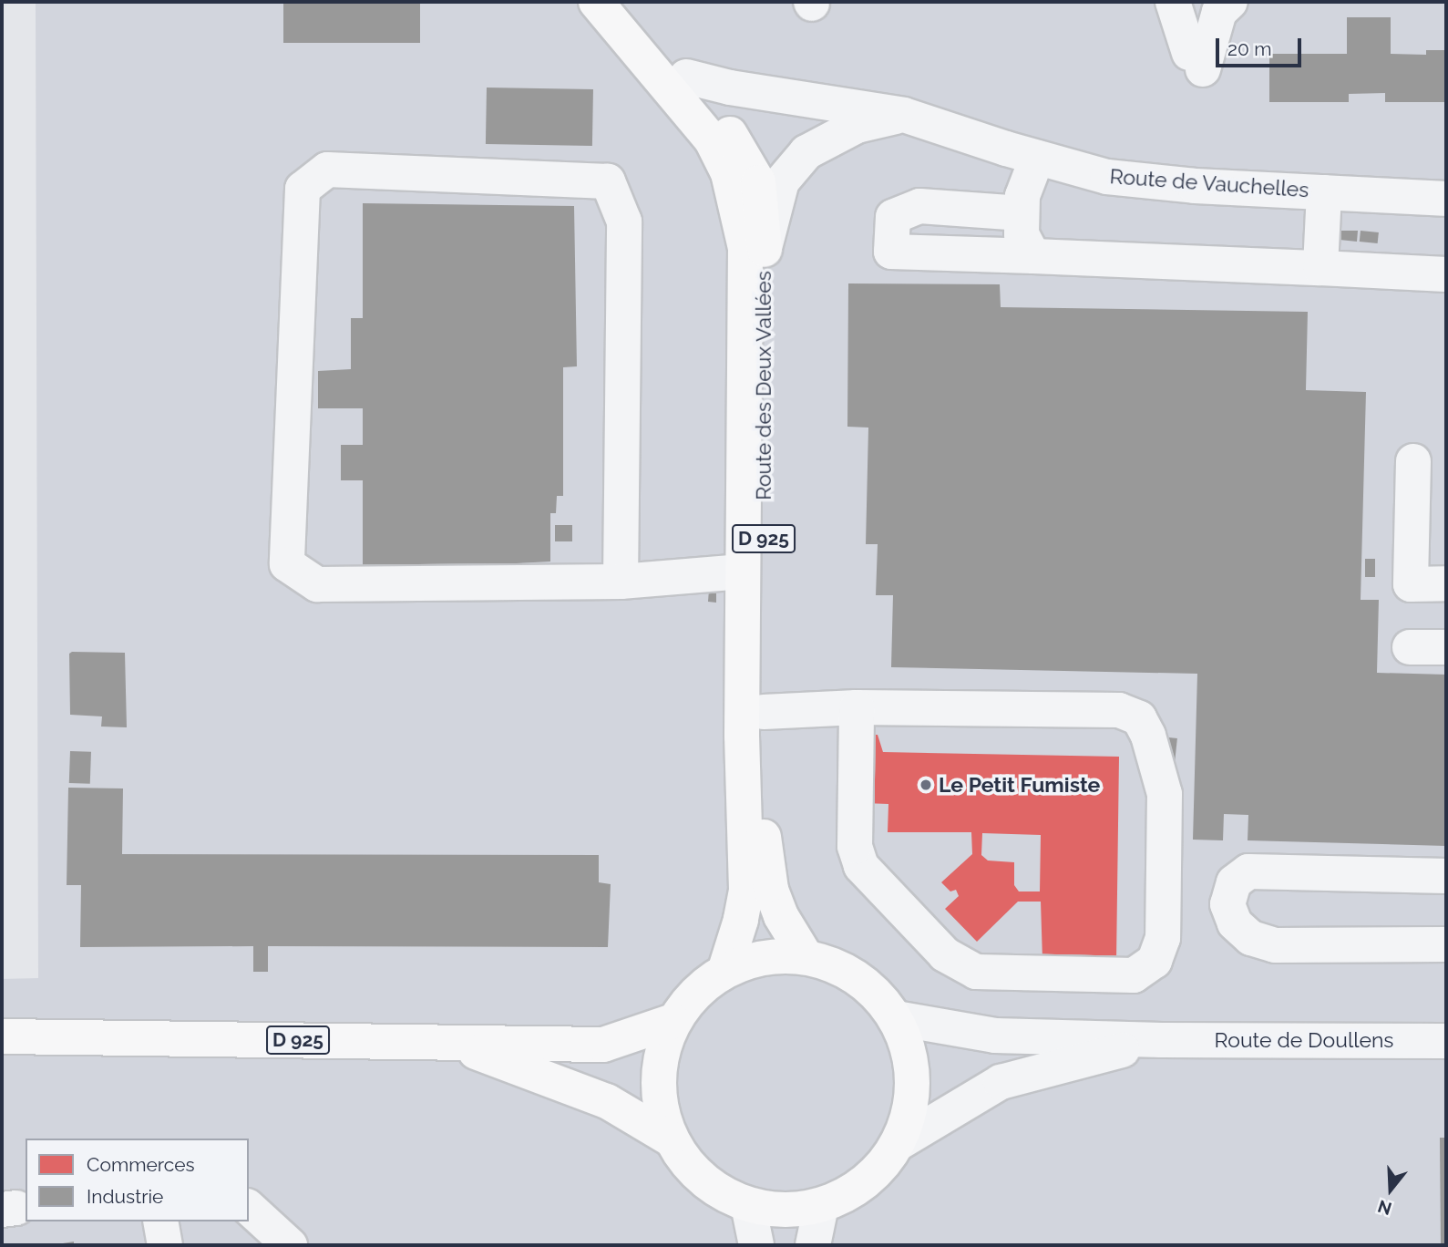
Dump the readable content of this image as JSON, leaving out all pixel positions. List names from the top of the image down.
{
  "streets": {
    "main road": ["Route des Deux Vallées", "D 925"],
    "street": ["Route de Vauchelles", "Route de Doullens"]
  },
  "crossings": [
    ["Route de Vauchelles", "Route des Deux Vallées"]
  ],
  "places": ["Le Petit Fumiste"],
  "legend": ["Commerces", "Industrie"],
  "scale_bar": "20 m",
  "north": "bottom"
}
